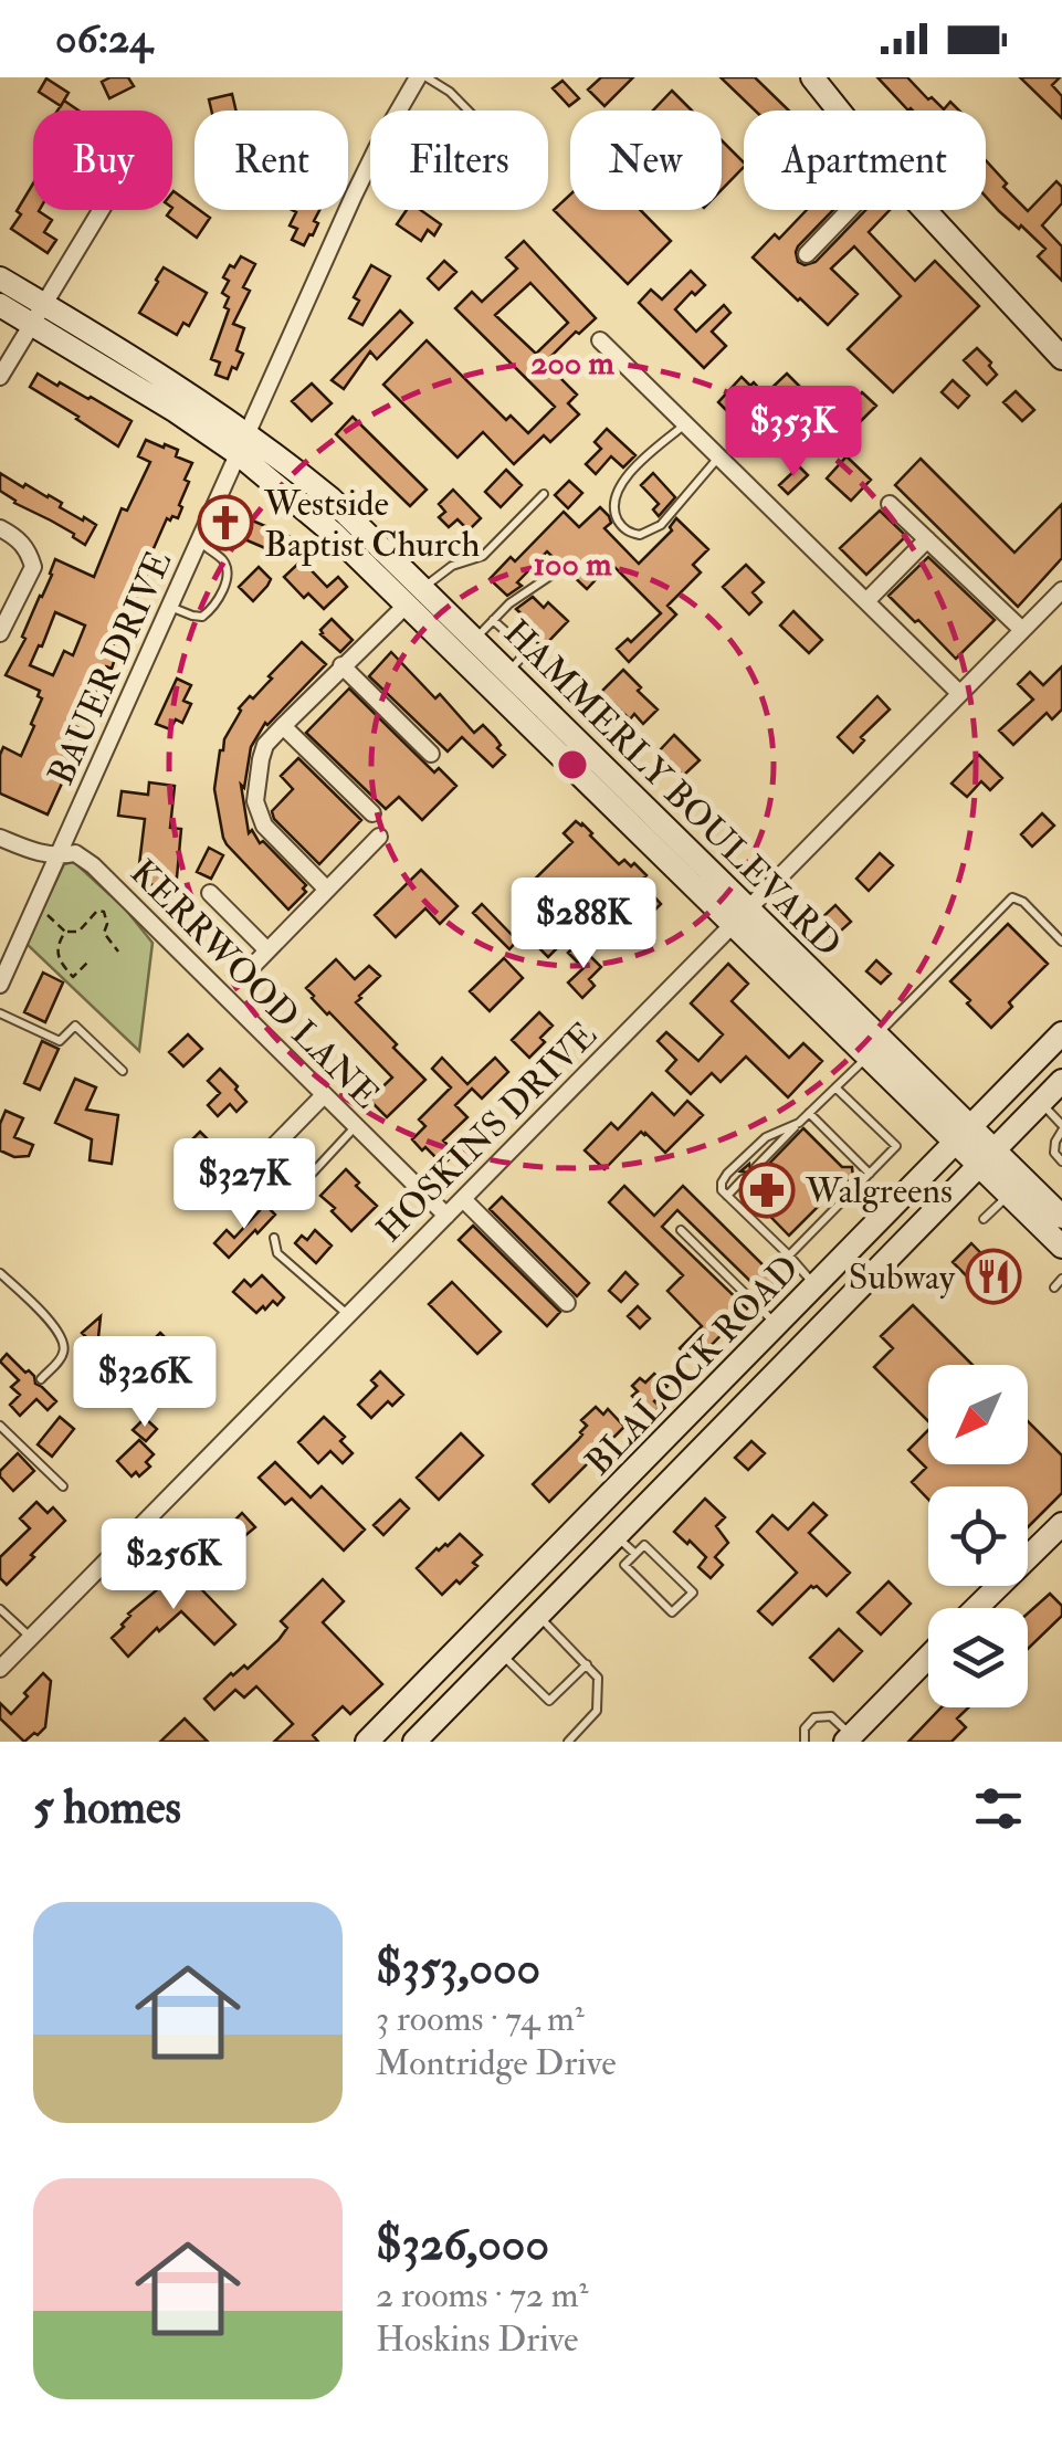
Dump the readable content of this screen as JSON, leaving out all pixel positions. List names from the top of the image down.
{
  "streets": {
    "main road": ["HAMMERLY BOULEVARD", "BLALOCK ROAD"],
    "street": ["BAUER DRIVE", "KERRWOOD LANE", "HOSKINS DRIVE"]
  },
  "crossings": [
    ["BAUER DRIVE", "HAMMERLY BOULEVARD"],
    ["BAUER DRIVE", "KERRWOOD LANE"],
    ["HAMMERLY BOULEVARD", "HOSKINS DRIVE"],
    ["HAMMERLY BOULEVARD", "BLALOCK ROAD"],
    ["KERRWOOD LANE", "HOSKINS DRIVE"]
  ],
  "places": {
    "church": ["Westside Baptist Church"],
    "pharmacy": ["Walgreens"],
    "restaurant": ["Subway"]
  },
  "north": "bottom left",
  "page": {
    "status": "06:24",
    "chip": [
      "Buy",
      "Rent",
      "Filters",
      "New",
      "Apartment"
    ],
    "price": [
      "$353K",
      "$288K",
      "$327K",
      "$326K",
      "$256K"
    ],
    "heading": "5 homes",
    "list": [
      {
        "name": "$353,000",
        "note": "3 rooms · 74 m² · Montridge Drive"
      },
      {
        "name": "$326,000",
        "note": "2 rooms · 72 m² · Hoskins Drive"
      }
    ]
  },
  "rings": ["200 m", "100 m"]
}
